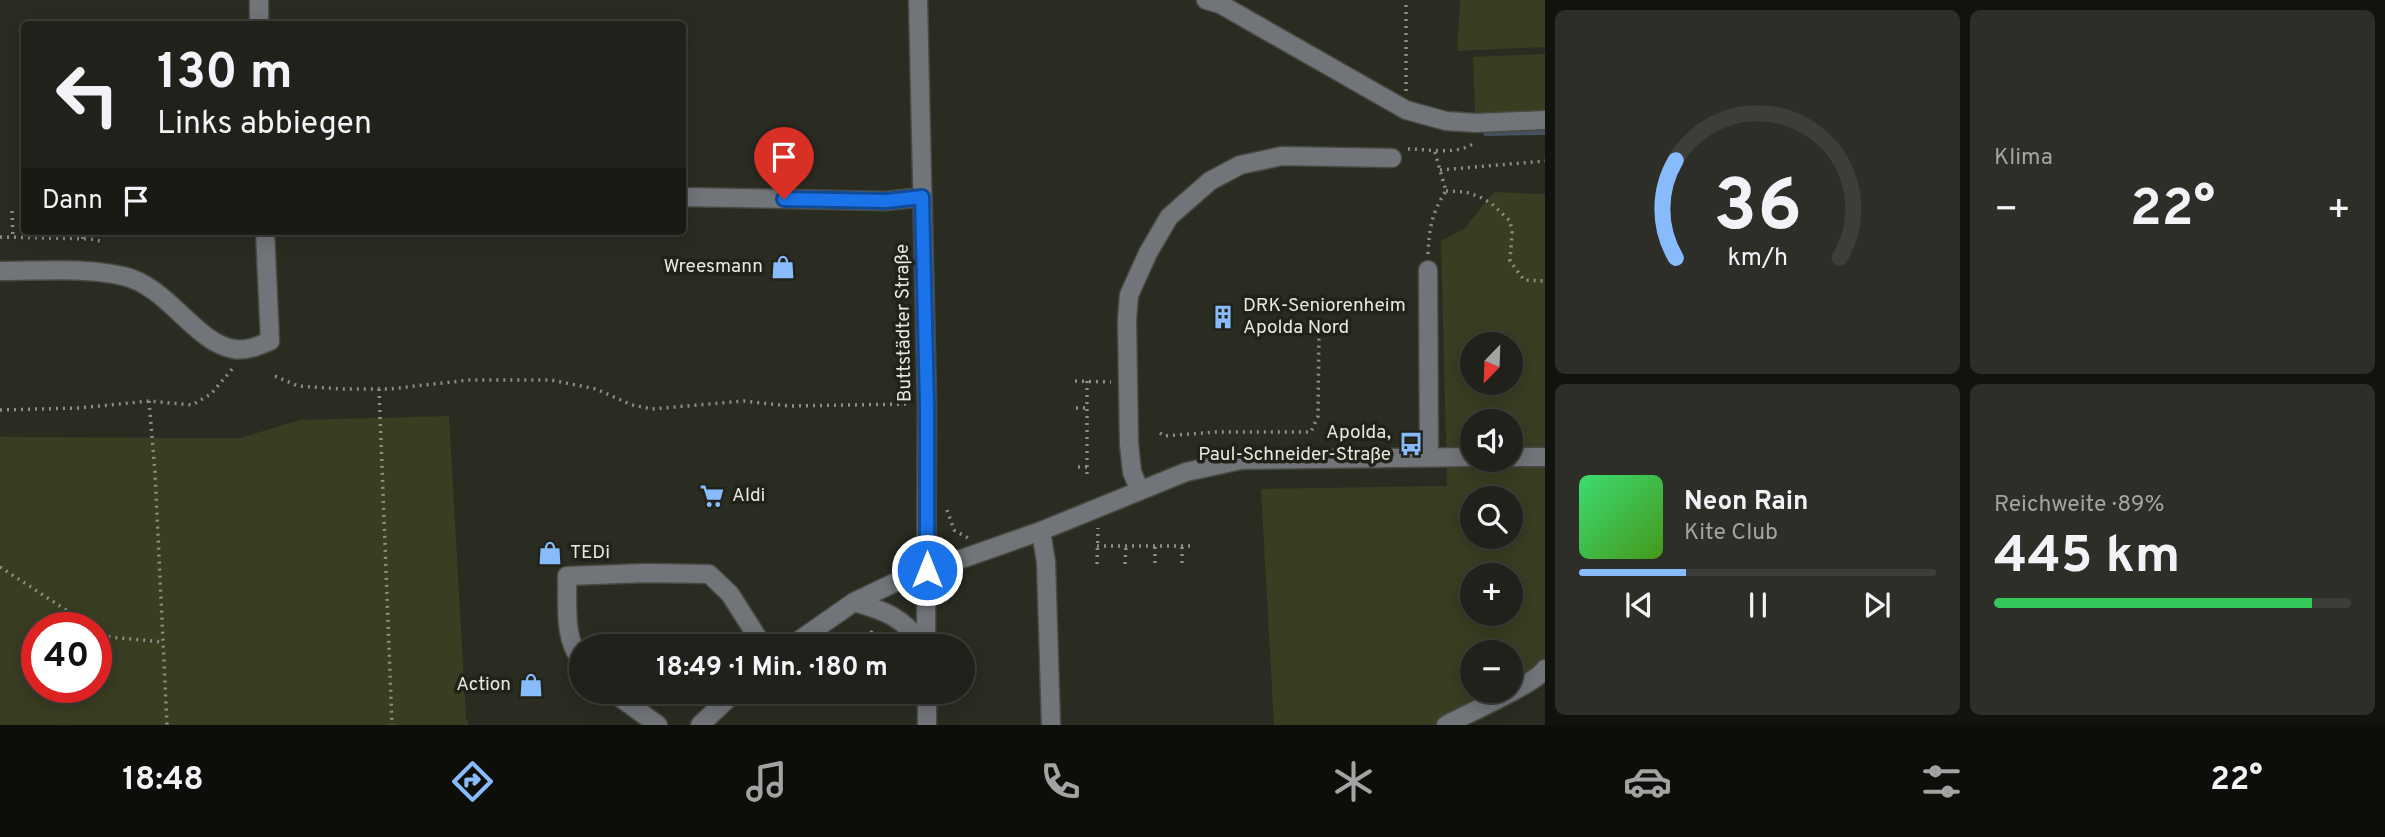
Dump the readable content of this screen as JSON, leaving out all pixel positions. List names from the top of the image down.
{
  "streets": {
    "street": ["Buttstädter Straße"]
  },
  "places": {
    "shop": ["Wreesmann", "TEDi", "Action"],
    "building": ["DRK-Seniorenheim Apolda Nord"],
    "bus stop": ["Apolda, Paul-Schneider-Straße"],
    "supermarket": ["Aldi"]
  },
  "north": "bottom left",
  "page": {
    "tile": [
      "Klima",
      ["Reichweite · 89%", "445 km"]
    ],
    "turn": ["130 m", "Links abbiegen"],
    "then": "Dann",
    "heat": ["−", "22°", "+"],
    "map_buttons": ["+", "−"],
    "song": ["Neon Rain", "Kite Club"],
    "limit": "40",
    "trip": "18:49 · 1 Min. · 180 m",
    "tabs": ["18:48", "22°"],
    "gauge": ["36", "km/h"]
  }
}
